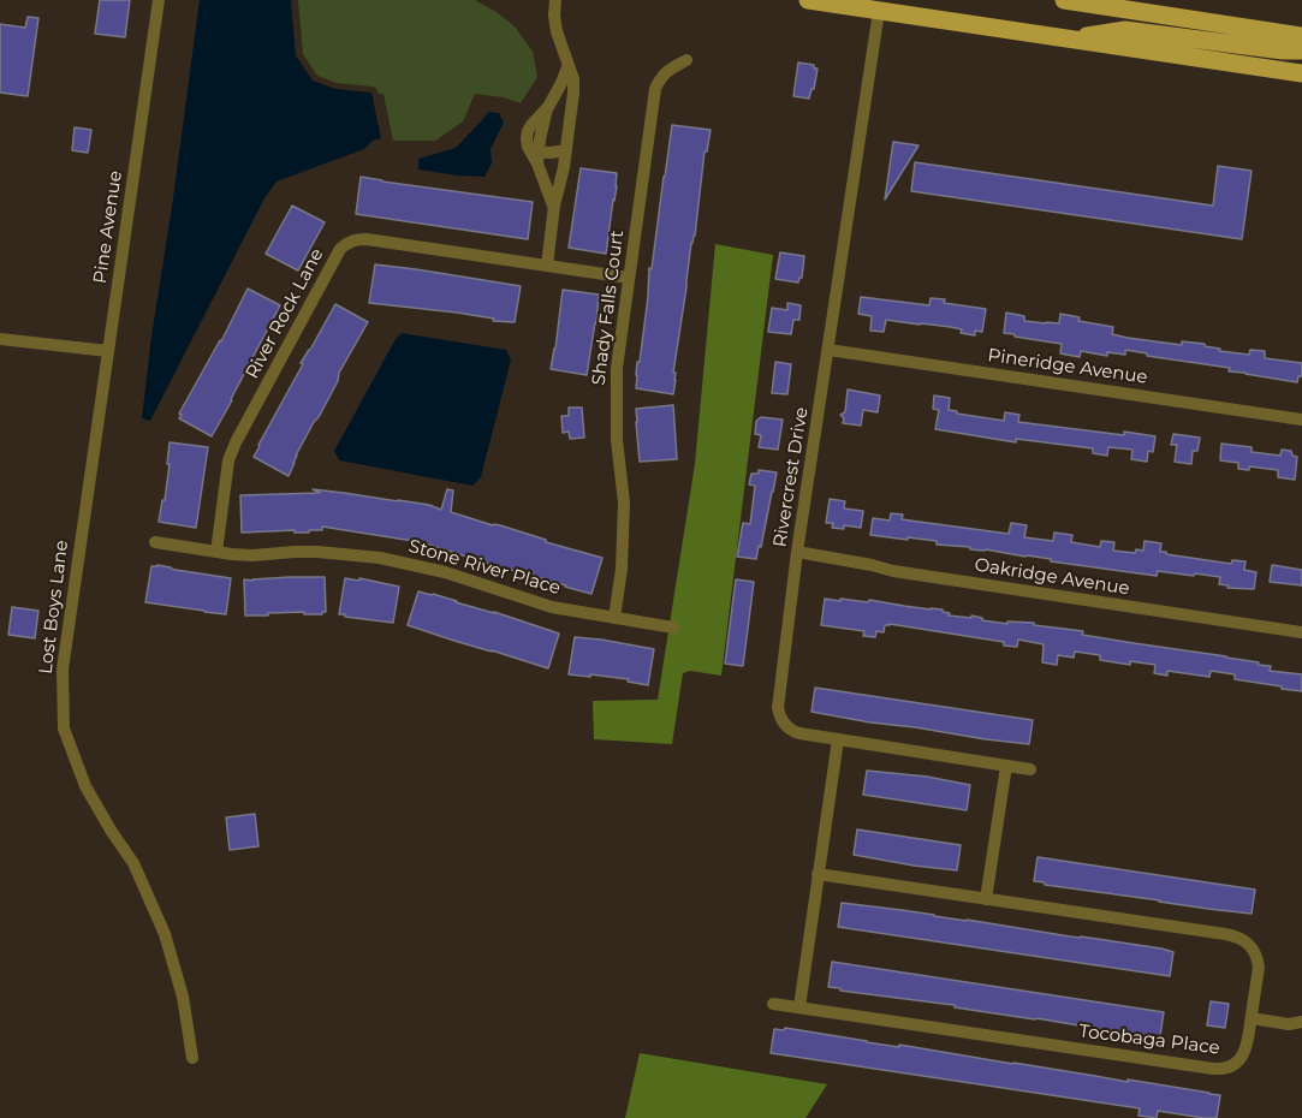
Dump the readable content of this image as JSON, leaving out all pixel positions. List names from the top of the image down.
{
  "streets": {
    "street": [
      "Pine Avenue",
      "Shady Falls Court",
      "River Rock Lane",
      "Pineridge Avenue",
      "Rivercrest Drive",
      "Stone River Place",
      "Oakridge Avenue",
      "Lost Boys Lane",
      "Tocobaga Place"
    ]
  },
  "crossings": [
    ["Pine Avenue", "Lost Boys Lane"],
    ["Shady Falls Court", "River Rock Lane"],
    ["Shady Falls Court", "Stone River Place"],
    ["River Rock Lane", "Stone River Place"],
    ["Pineridge Avenue", "Rivercrest Drive"],
    ["Rivercrest Drive", "Oakridge Avenue"]
  ]
}
